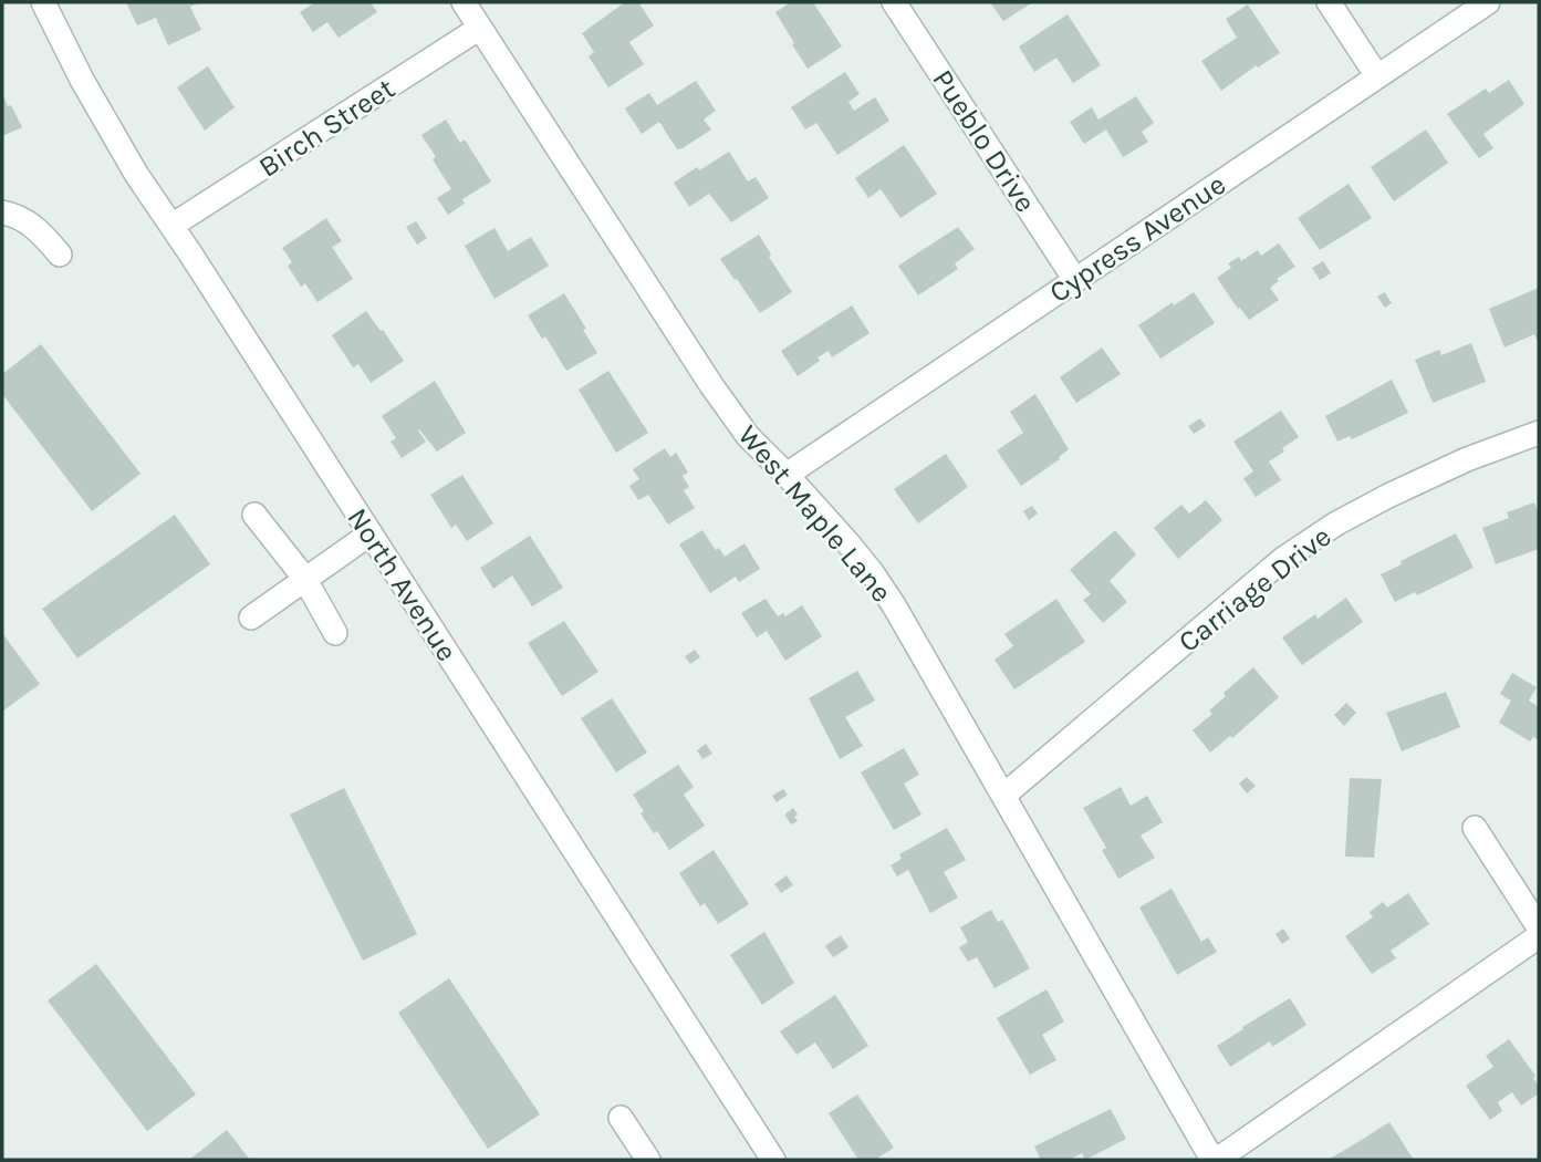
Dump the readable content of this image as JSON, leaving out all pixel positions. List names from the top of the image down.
{
  "streets": {
    "street": [
      "Birch Street",
      "Pueblo Drive",
      "Cypress Avenue",
      "West Maple Lane",
      "North Avenue",
      "Carriage Drive"
    ]
  },
  "crossings": [
    ["Birch Street", "West Maple Lane"],
    ["Birch Street", "North Avenue"],
    ["Pueblo Drive", "Cypress Avenue"],
    ["Cypress Avenue", "West Maple Lane"],
    ["West Maple Lane", "Carriage Drive"]
  ]
}
